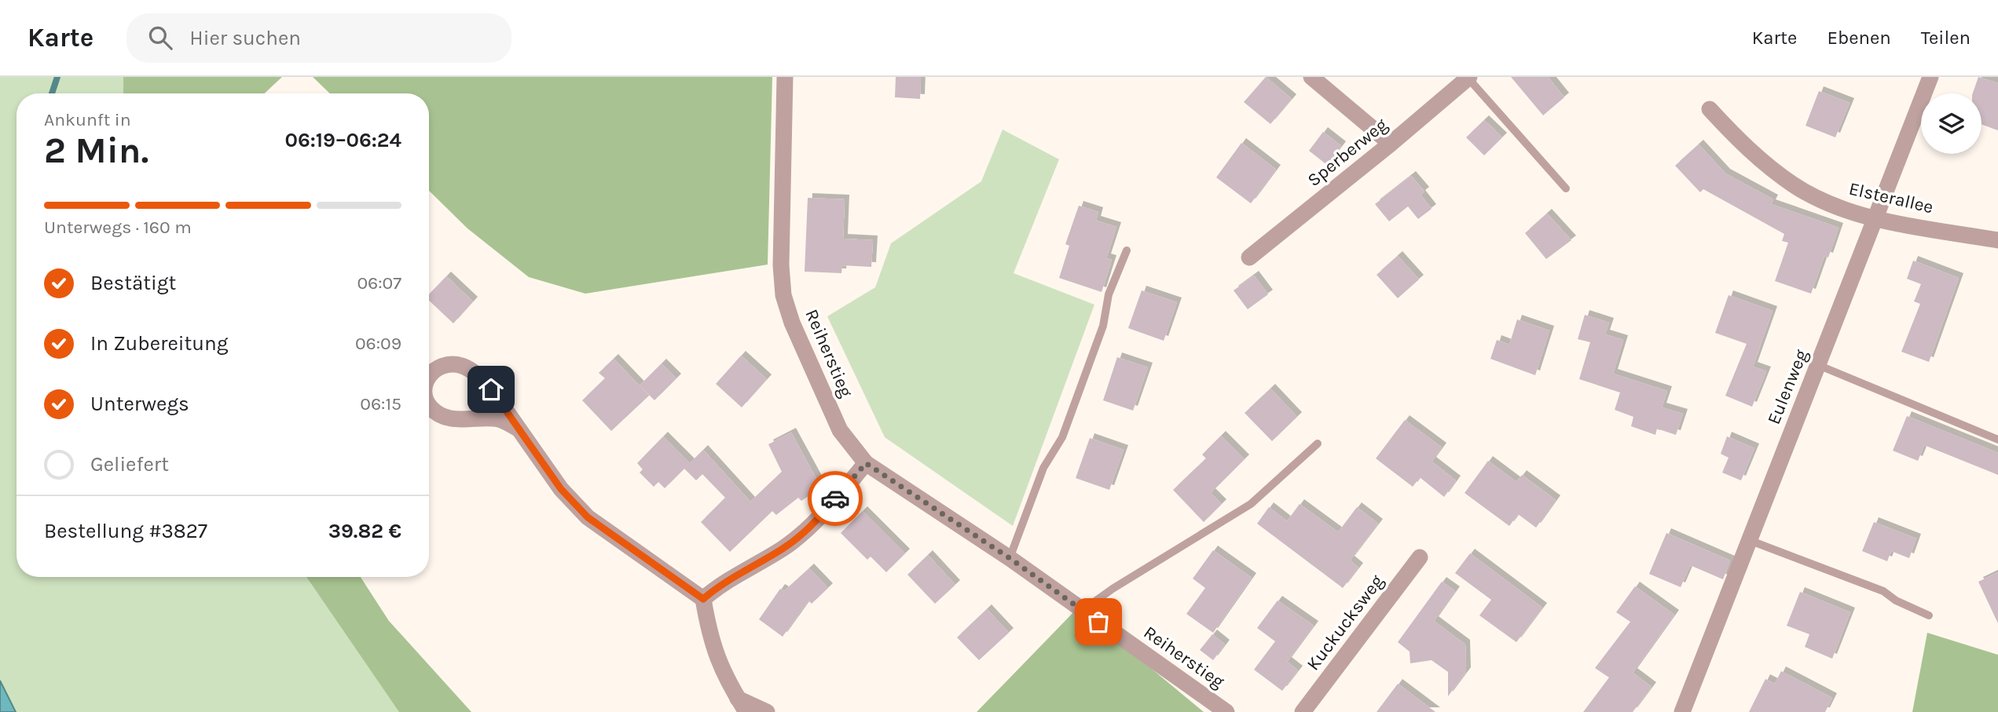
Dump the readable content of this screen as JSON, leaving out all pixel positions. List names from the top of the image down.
{
  "streets": {
    "street": [
      "Sperberweg",
      "Elsterallee",
      "Reiherstieg",
      "Eulenweg",
      "Kuckucksweg"
    ]
  },
  "crossings": [
    ["Elsterallee", "Eulenweg"]
  ],
  "page": {
    "header": "Karte",
    "search": "Hier suchen",
    "nav": ["Karte", "Ebenen", "Teilen"],
    "heading": ["2 Min.", "Ankunft in", "06:19–06:24"],
    "panel": ["Bestellung #3827", "39.82 €"],
    "bar": "Unterwegs · 160 m",
    "list": [
      ["Bestätigt", "06:07"],
      ["In Zubereitung", "06:09"],
      ["Unterwegs", "06:15"],
      "Geliefert"
    ]
  }
}
